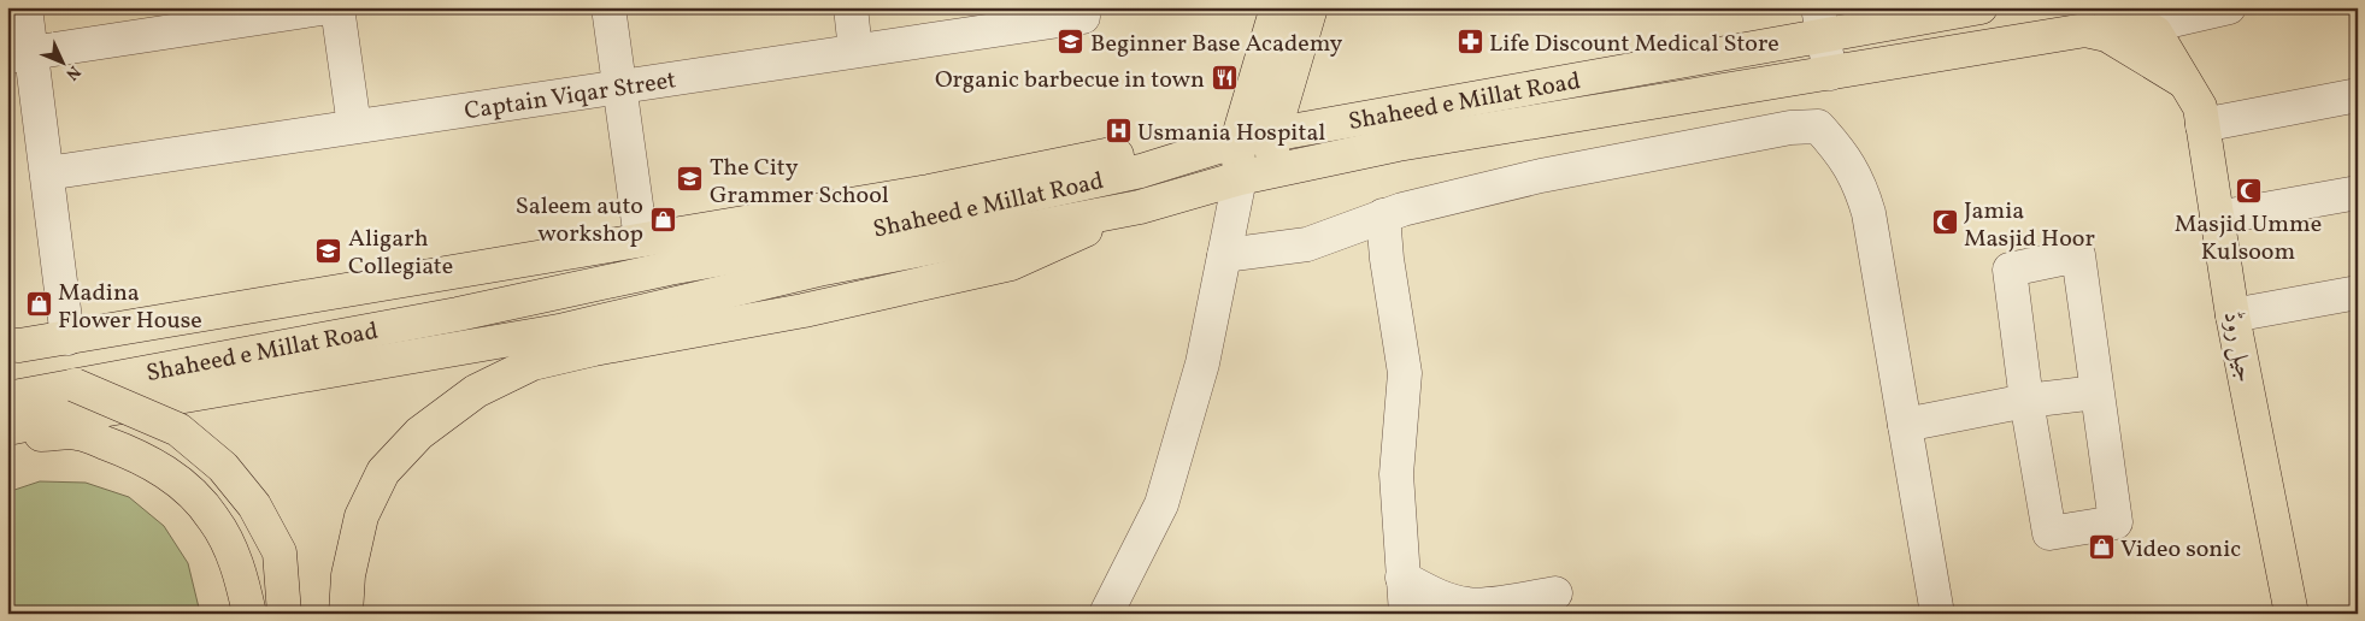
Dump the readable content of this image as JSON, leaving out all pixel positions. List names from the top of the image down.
{
  "streets": {
    "main road": ["Shaheed e Millat Road", "جیل روڈ"],
    "street": ["Captain Viqar Street"]
  },
  "crossings": [
    ["Shaheed e Millat Road", "جیل روڈ"]
  ],
  "places": {
    "school or university": ["Beginner Base Academy", "The City Grammer School", "Aligarh Collegiate"],
    "pharmacy": ["Life Discount Medical Store"],
    "restaurant": ["Organic barbecue in town"],
    "hospital": ["Usmania Hospital"],
    "mosque": ["Masjid Umme Kulsoom", "Jamia Masjid Hoor"],
    "shop": ["Saleem auto workshop", "Madina Flower House", "Video sonic"]
  },
  "north": "bottom right"
}
